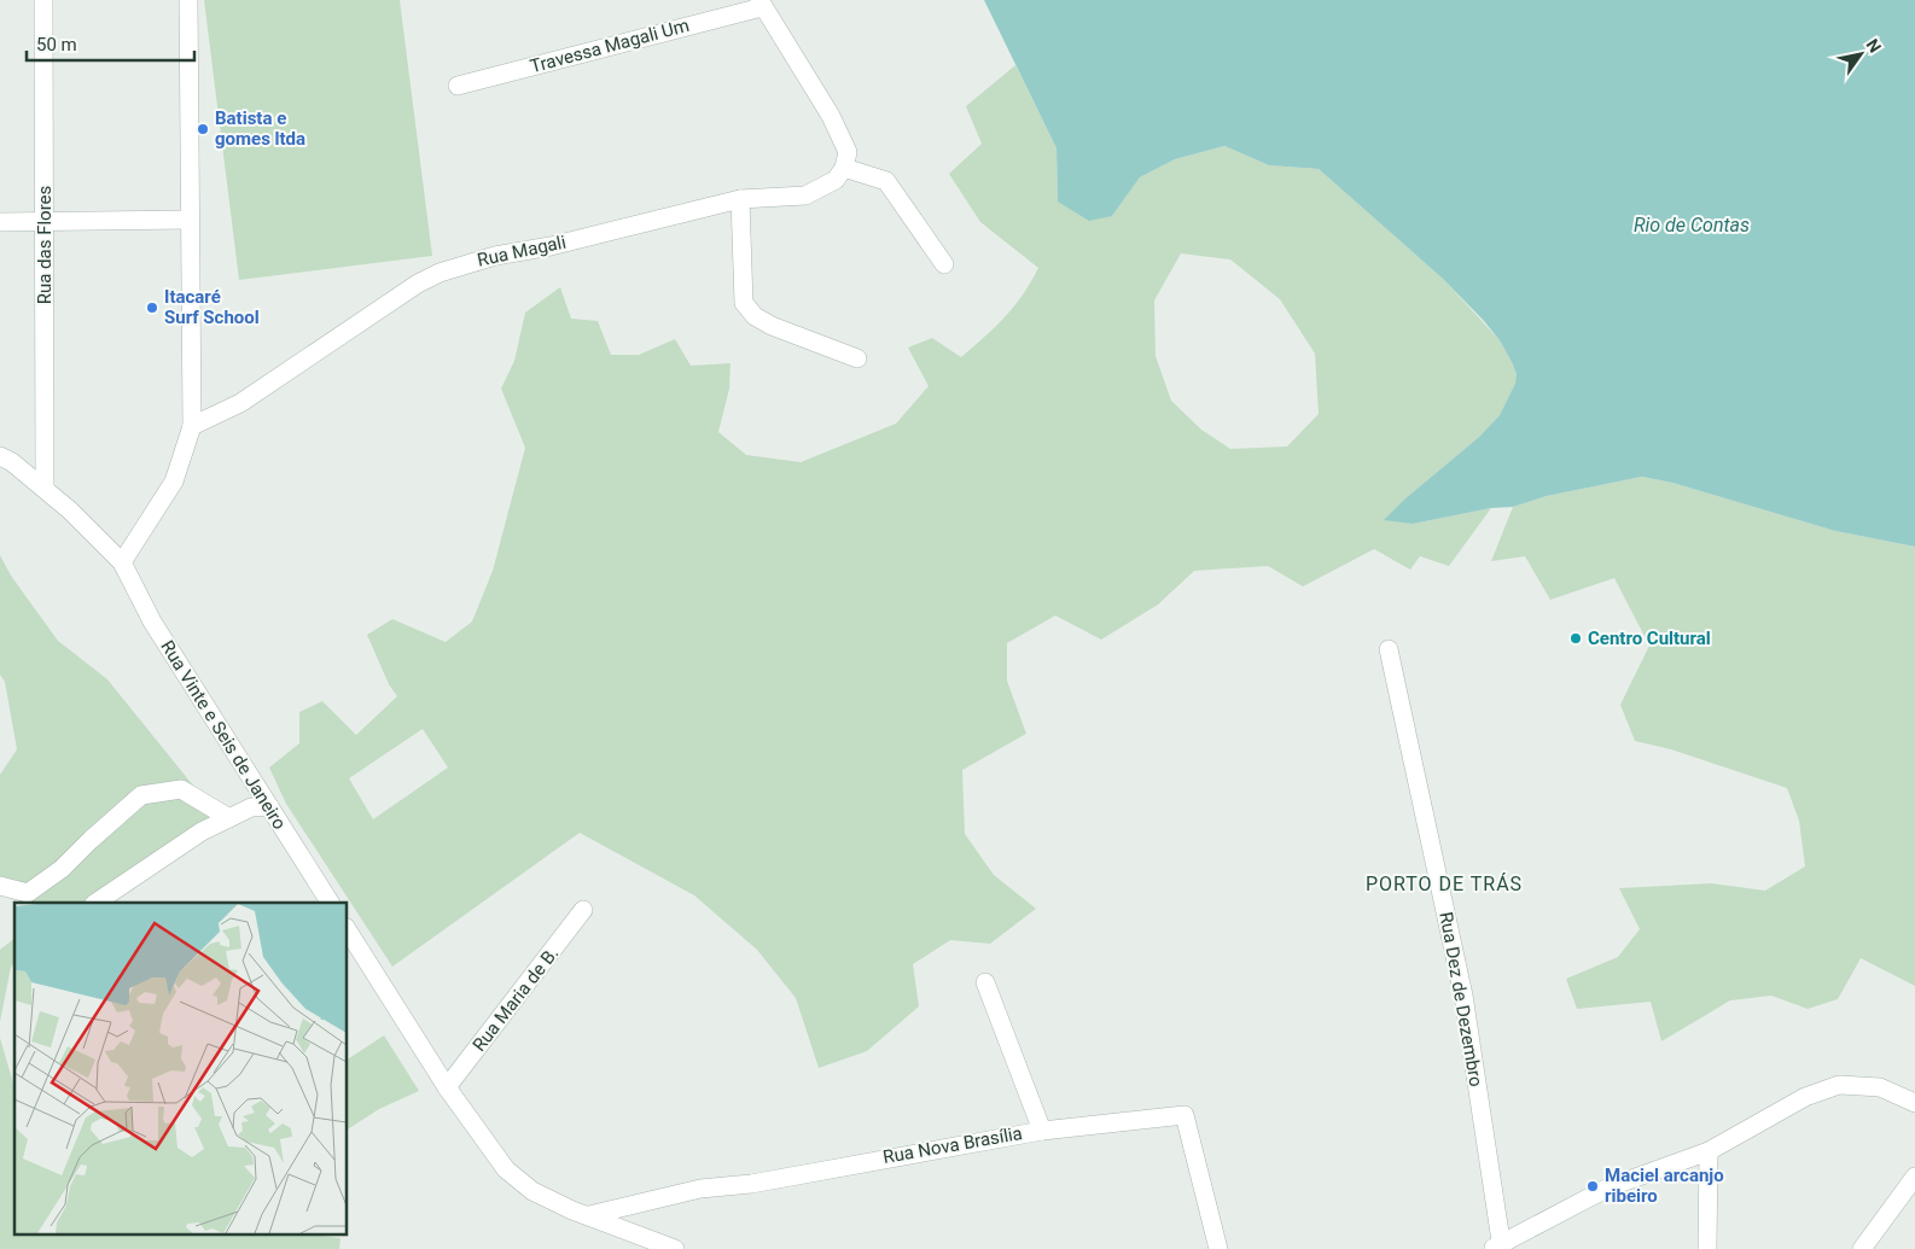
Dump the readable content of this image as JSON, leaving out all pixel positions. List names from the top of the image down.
{
  "streets": {
    "street": [
      "Travessa Magali Um",
      "Rua das Flores",
      "Rua Magali",
      "Rua Vinte e Seis de Janeiro",
      "Rua Maria de B.",
      "Rua Dez de Dezembro",
      "Rua Nova Brasília"
    ]
  },
  "crossings": [
    ["Rua das Flores", "Rua Vinte e Seis de Janeiro"]
  ],
  "districts": ["PORTO DE TRÁS"],
  "water": ["Rio de Contas"],
  "places": [
    "Batista e gomes ltda",
    "Itacaré Surf School",
    "Centro Cultural",
    "Maciel arcanjo ribeiro"
  ],
  "scale_bar": "50 m",
  "north": "top right"
}
